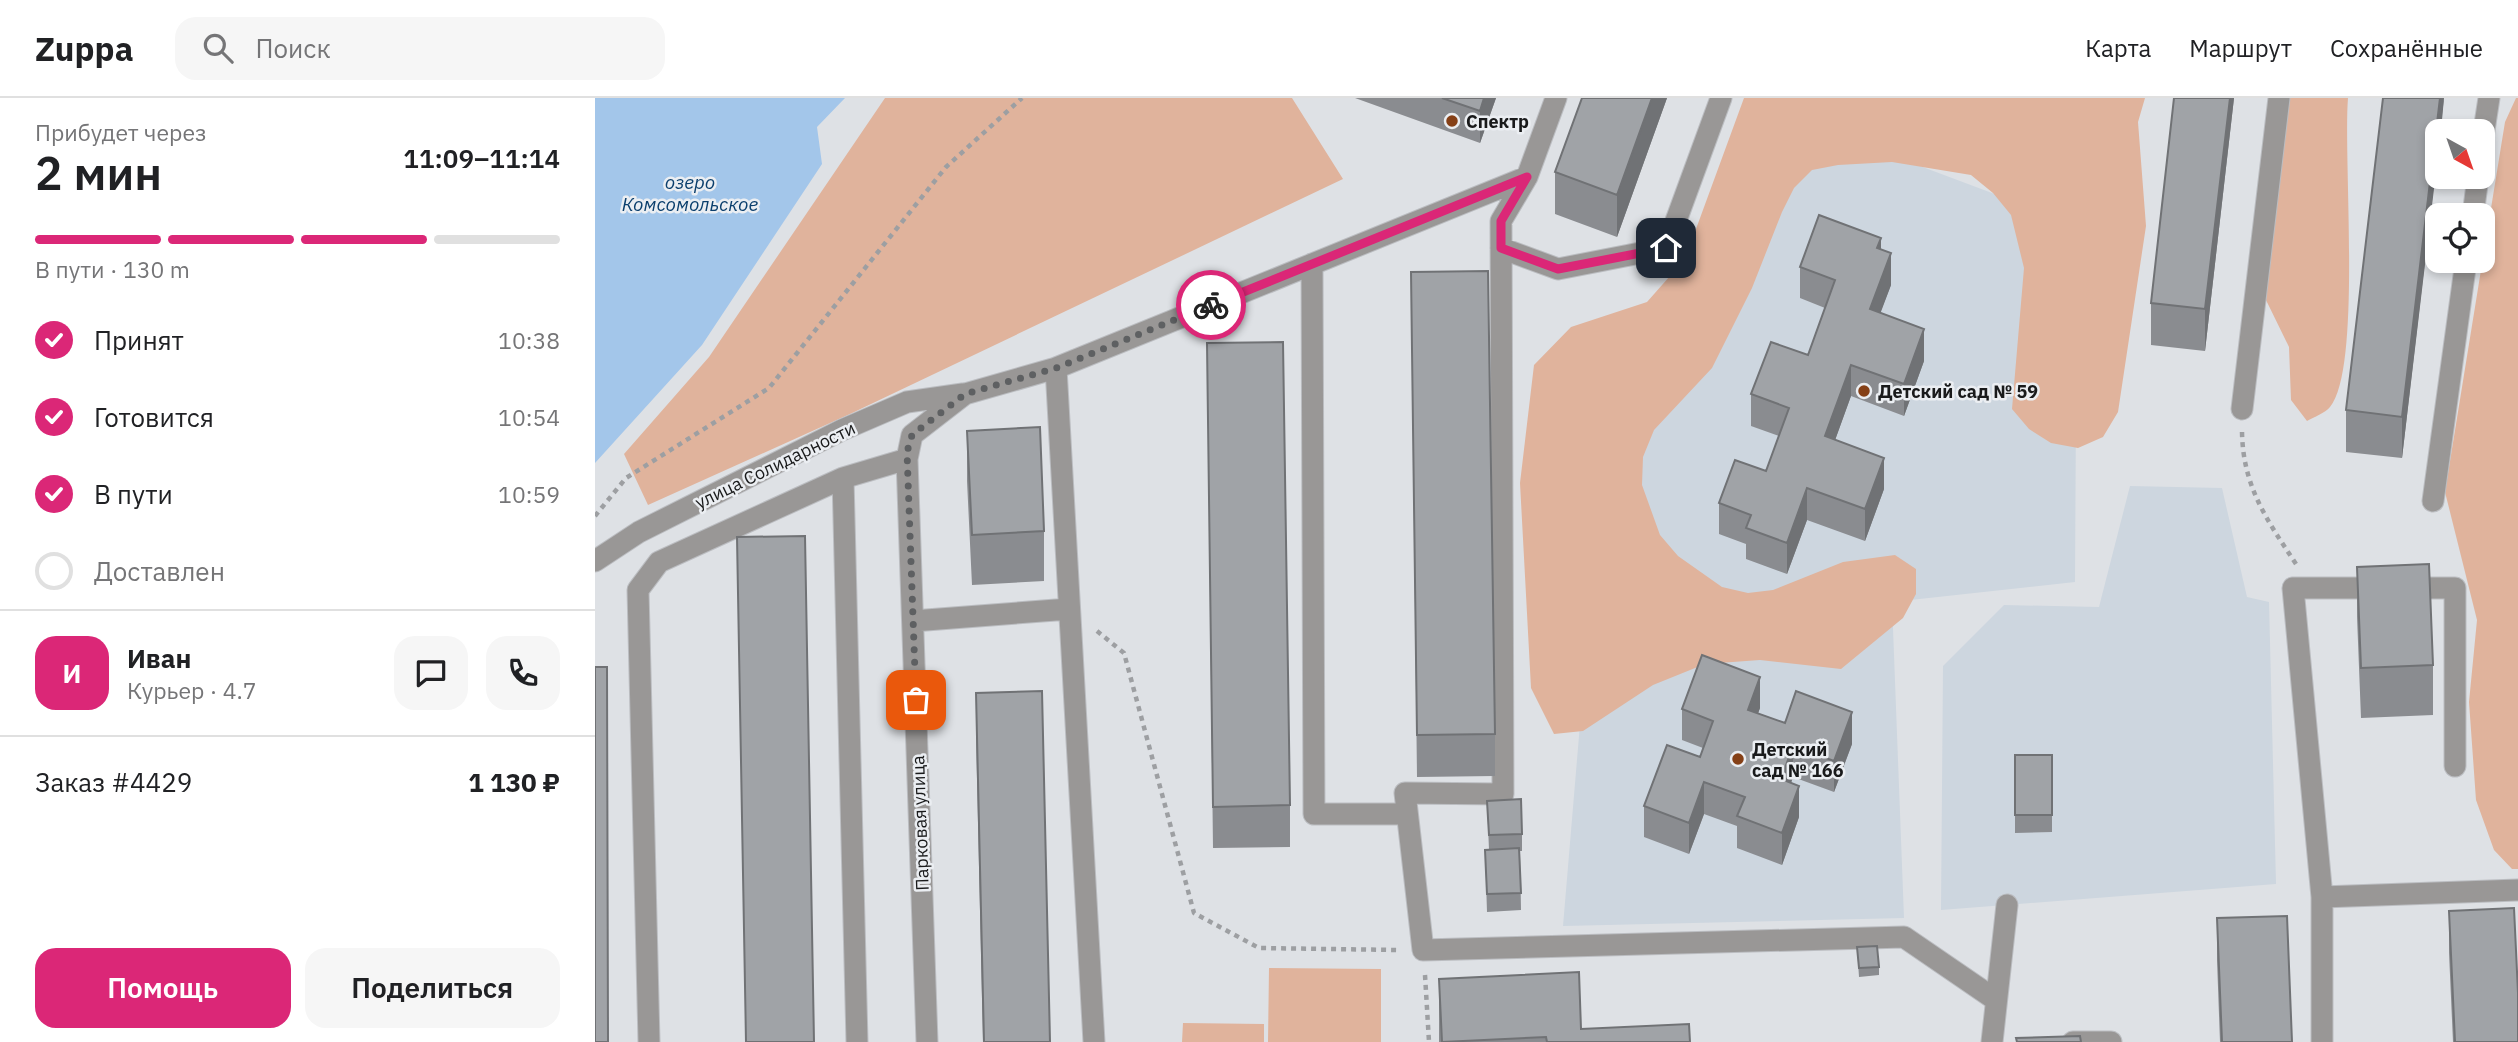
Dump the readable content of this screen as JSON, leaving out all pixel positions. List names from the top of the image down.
{
  "streets": {
    "street": ["улица Солидарности", "Парковая улица"]
  },
  "crossings": [
    ["улица Солидарности", "Парковая улица"]
  ],
  "water": ["озеро Комсомольское"],
  "places": ["Спектр", "Детский сад № 59", "Детский сад № 166"],
  "north": "bottom right",
  "page": {
    "header": "Zuppa",
    "search": "Поиск",
    "nav": ["Карта", "Маршрут", "Сохранённые"],
    "heading": ["2 мин", "Прибудет через", "11:09–11:14"],
    "panel": [
      "Иван",
      "Курьер · 4.7",
      "Заказ #4429",
      "1 130 ₽"
    ],
    "bar": "В пути · 130 m",
    "list": [
      ["Принят", "10:38"],
      ["Готовится", "10:54"],
      ["В пути", "10:59"],
      "Доставлен"
    ],
    "round": "И",
    "buttons": ["Помощь", "Поделиться"]
  }
}
